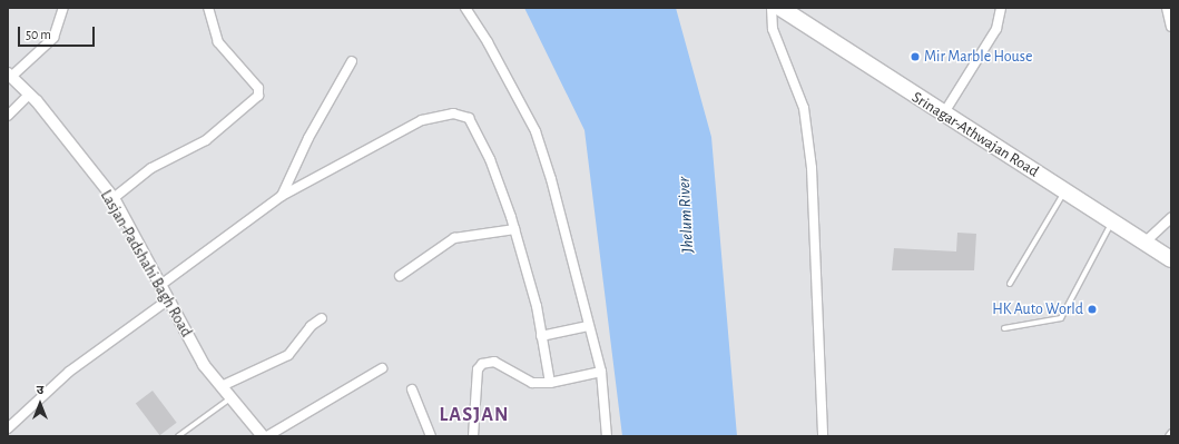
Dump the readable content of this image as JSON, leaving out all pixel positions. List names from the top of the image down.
{
  "streets": {
    "highway": ["Srinagar-Athwajan Road"],
    "street": ["Lasjan-Padshahi Bagh Road"]
  },
  "districts": ["LASJAN"],
  "water": ["Jhelum River"],
  "places": ["Mir Marble House", "HK Auto World"],
  "scale_bar": "50 m",
  "north": "top"
}
